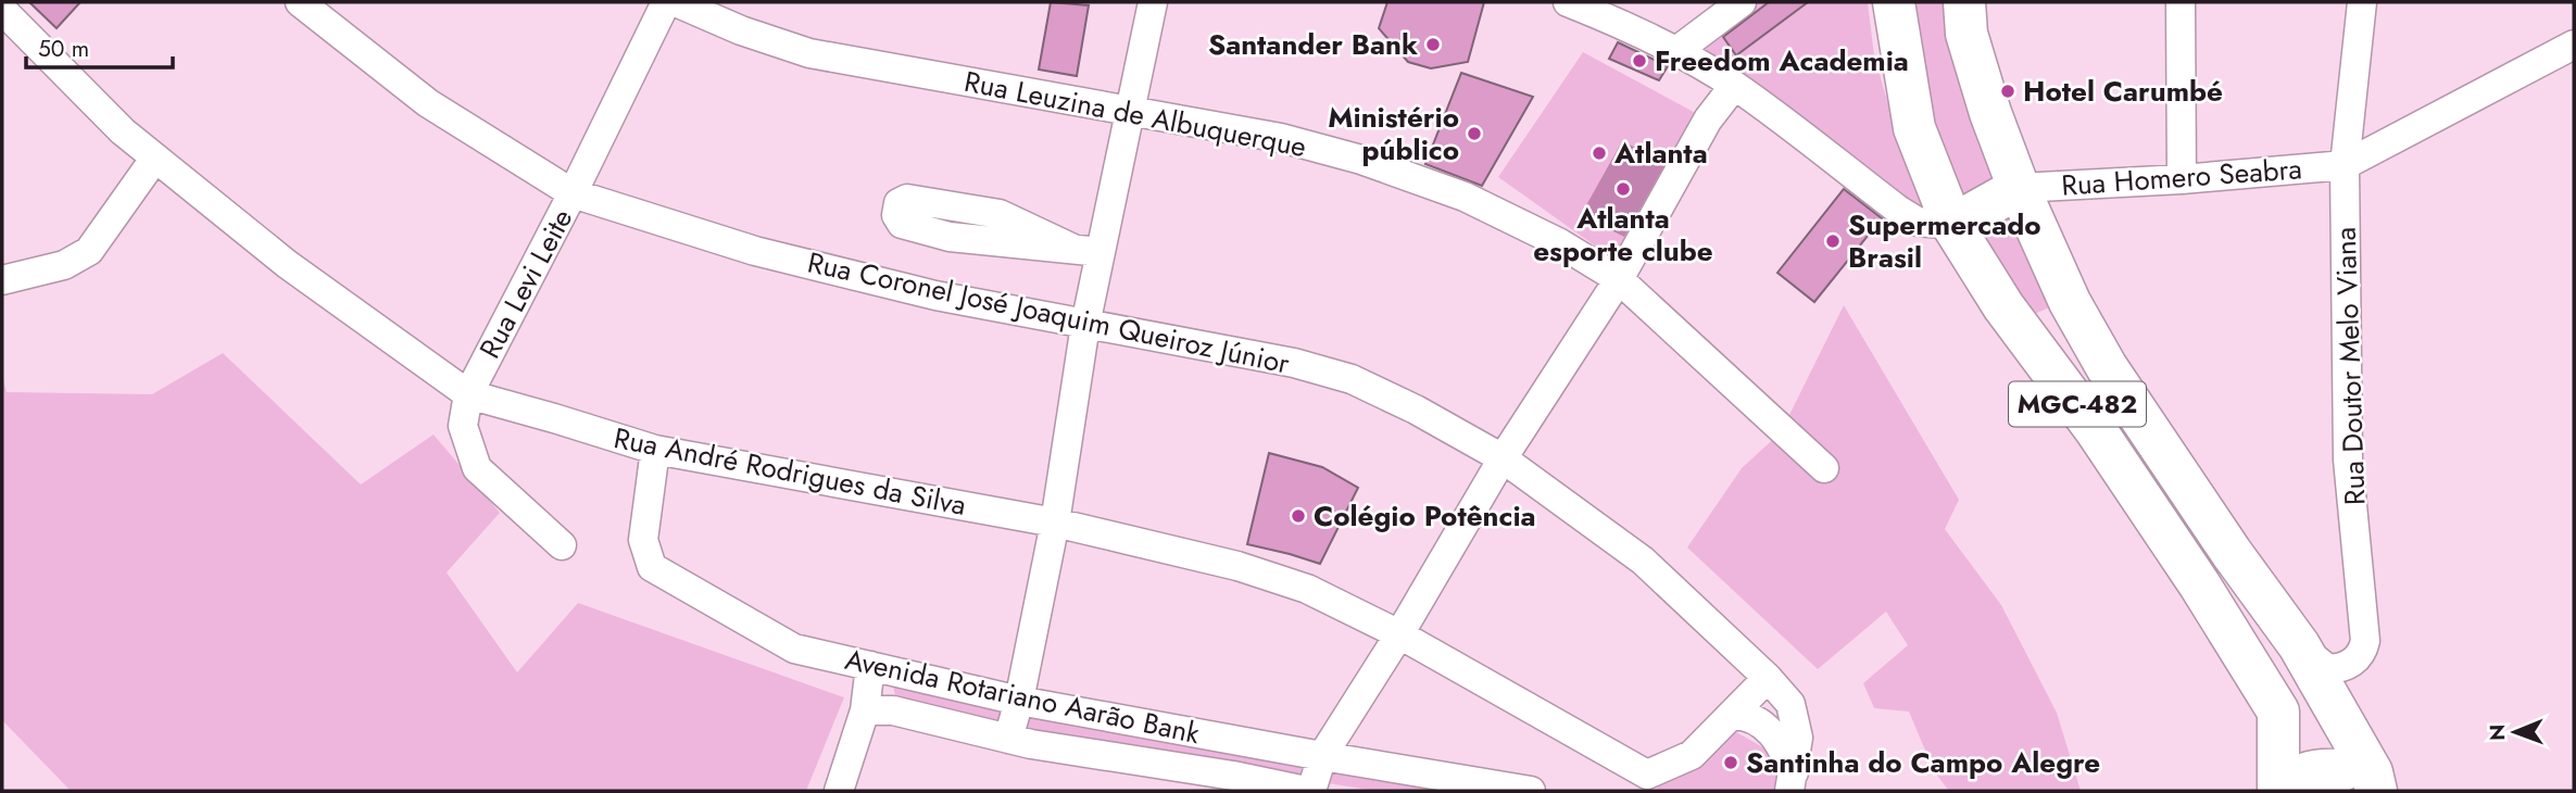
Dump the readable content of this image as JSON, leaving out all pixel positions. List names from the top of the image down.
{
  "streets": {
    "highway": ["MGC-482"],
    "street": [
      "Rua Leuzina de Albuquerque",
      "Rua Homero Seabra",
      "Rua Levi Leite",
      "Rua Coronel José Joaquim Queiroz Júnior",
      "Rua Doutor Melo Viana",
      "Rua André Rodrigues da Silva",
      "Avenida Rotariano Aarão Bank"
    ]
  },
  "crossings": [
    ["Rua Homero Seabra", "Rua Doutor Melo Viana"],
    ["Rua Homero Seabra", "MGC-482"],
    ["Rua Levi Leite", "Rua Coronel José Joaquim Queiroz Júnior"],
    ["Rua Levi Leite", "Rua André Rodrigues da Silva"],
    ["Rua Doutor Melo Viana", "MGC-482"],
    ["Rua André Rodrigues da Silva", "Avenida Rotariano Aarão Bank"]
  ],
  "places": [
    "Santander Bank",
    "Freedom Academia",
    "Hotel Carumbé",
    "Ministério público",
    "Atlanta",
    "Atlanta esporte clube",
    "Supermercado Brasil",
    "Colégio Potência",
    "Santinha do Campo Alegre"
  ],
  "scale_bar": "50 m",
  "north": "left"
}
